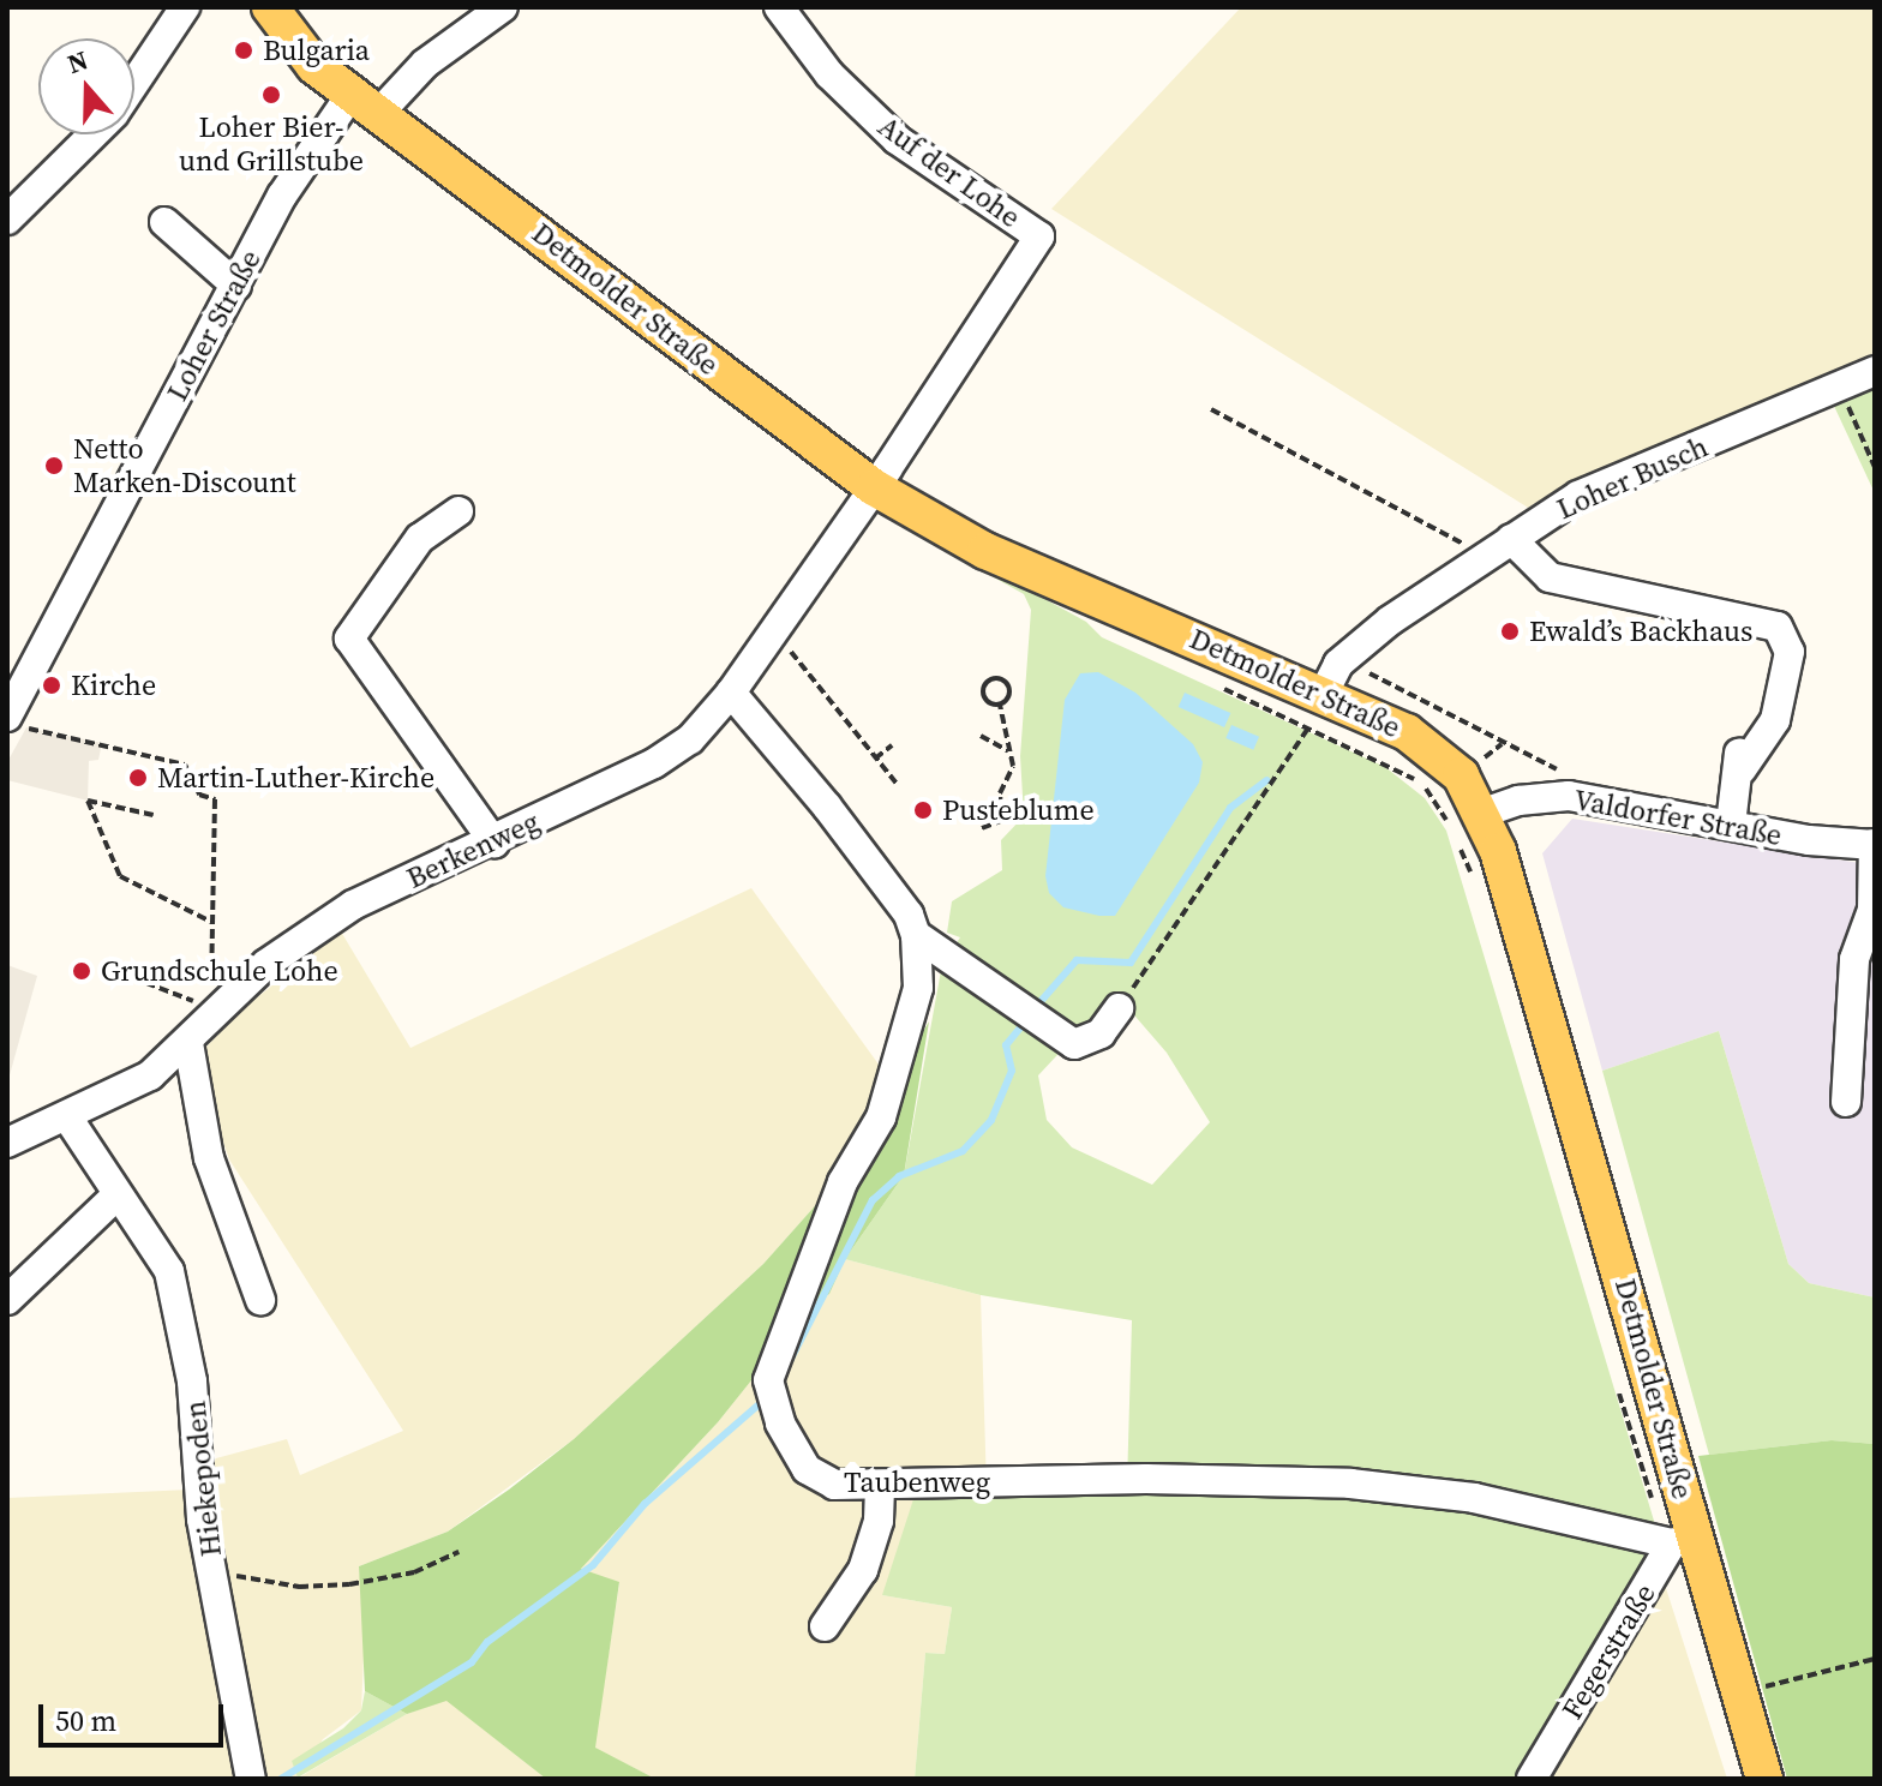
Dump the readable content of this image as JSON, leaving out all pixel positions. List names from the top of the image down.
{
  "streets": {
    "main road": ["Detmolder Straße"],
    "street": [
      "Auf der Lohe",
      "Loher Straße",
      "Loher Busch",
      "Valdorfer Straße",
      "Berkenweg",
      "Hiekepoden",
      "Taubenweg",
      "Fegerstraße"
    ]
  },
  "crossings": [
    ["Auf der Lohe", "Detmolder Straße"],
    ["Auf der Lohe", "Berkenweg"],
    ["Detmolder Straße", "Loher Straße"],
    ["Detmolder Straße", "Loher Busch"],
    ["Detmolder Straße", "Valdorfer Straße"],
    ["Detmolder Straße", "Berkenweg"],
    ["Detmolder Straße", "Taubenweg"],
    ["Detmolder Straße", "Fegerstraße"],
    ["Berkenweg", "Hiekepoden"],
    ["Berkenweg", "Taubenweg"],
    ["Taubenweg", "Fegerstraße"]
  ],
  "places": [
    "Bulgaria",
    "Loher Bier- und Grillstube",
    "Netto Marken-Discount",
    "Ewald’s Backhaus",
    "Kirche",
    "Martin-Luther-Kirche",
    "Pusteblume",
    "Grundschule Lohe"
  ],
  "scale_bar": "50 m",
  "north": "top"
}
